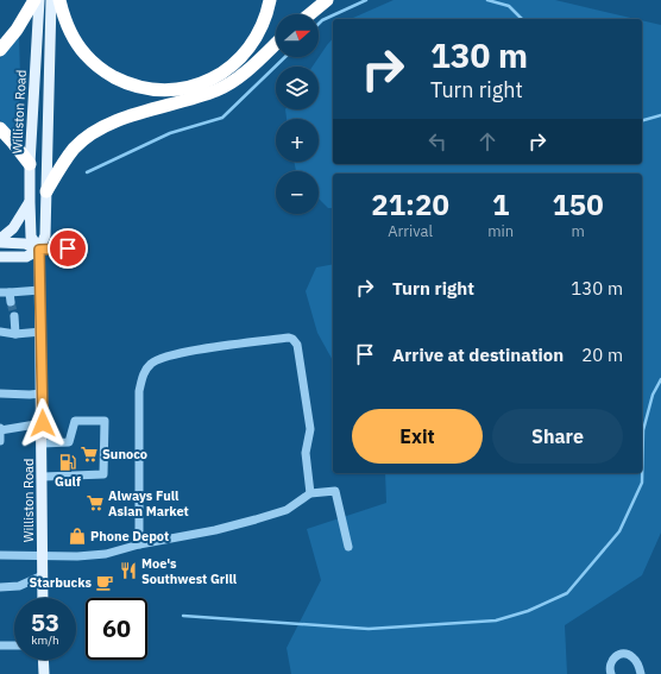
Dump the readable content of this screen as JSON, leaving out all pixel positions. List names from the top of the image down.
{
  "streets": {
    "main road": ["Williston Road"]
  },
  "places": {
    "supermarket": ["Sunoco", "Always Full Asian Market"],
    "fuel station": ["Gulf"],
    "shop": ["Phone Depot"],
    "restaurant": ["Moe's Southwest Grill"],
    "cafe": ["Starbucks"]
  },
  "north": "right",
  "page": {
    "map_buttons": ["+", "−"],
    "turn": ["130 m", "Turn right"],
    "eta": [
      "21:20",
      "Arrival",
      "1",
      "min",
      "150",
      "m"
    ],
    "list": [
      {
        "name": "Turn right",
        "value": "130 m"
      },
      {
        "name": "Arrive at destination",
        "value": "20 m"
      }
    ],
    "buttons": ["Exit", "Share"],
    "speed": "53 km/h",
    "limit": "60"
  }
}
